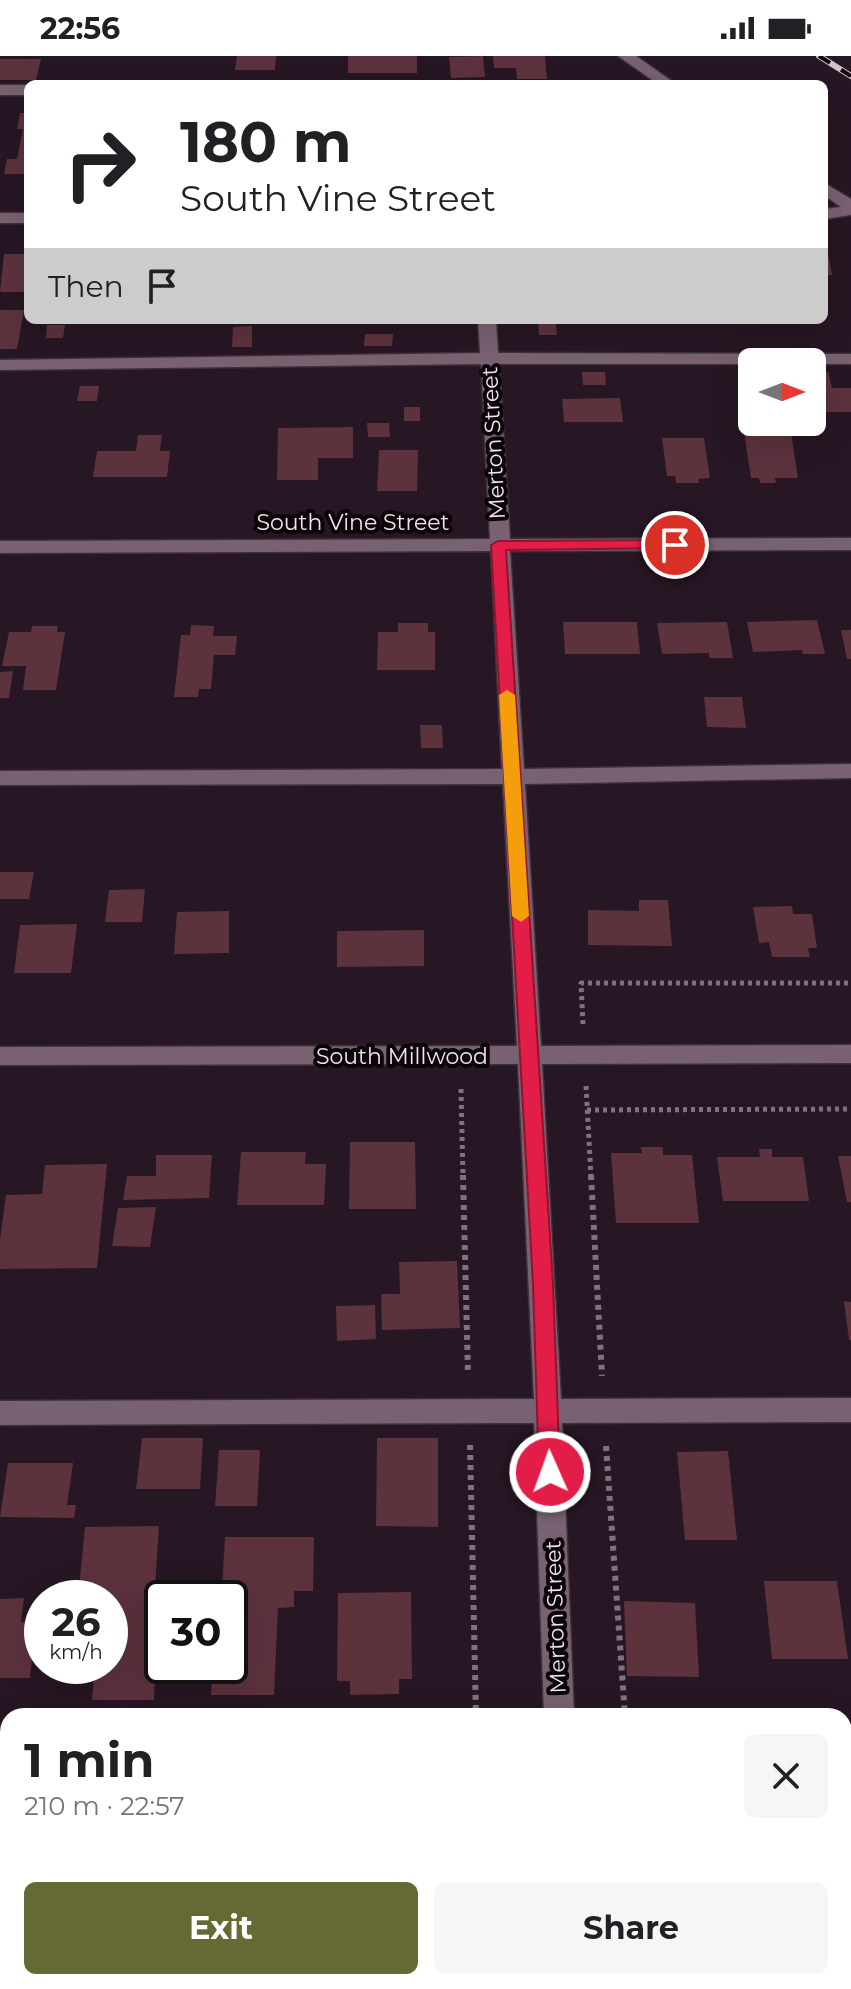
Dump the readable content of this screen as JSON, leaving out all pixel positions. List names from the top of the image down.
{
  "streets": {
    "street": ["Merton Street", "South Vine Street", "South Millwood"]
  },
  "crossings": [
    ["Merton Street", "South Vine Street"],
    ["Merton Street", "South Millwood"]
  ],
  "north": "right",
  "page": {
    "status": "22:56",
    "turn": ["180 m", "South Vine Street"],
    "then": "Then",
    "speed": "26 km/h",
    "limit": "30",
    "heading": ["1 min", "210 m · 22:57"],
    "buttons": ["Exit", "Share"]
  }
}
